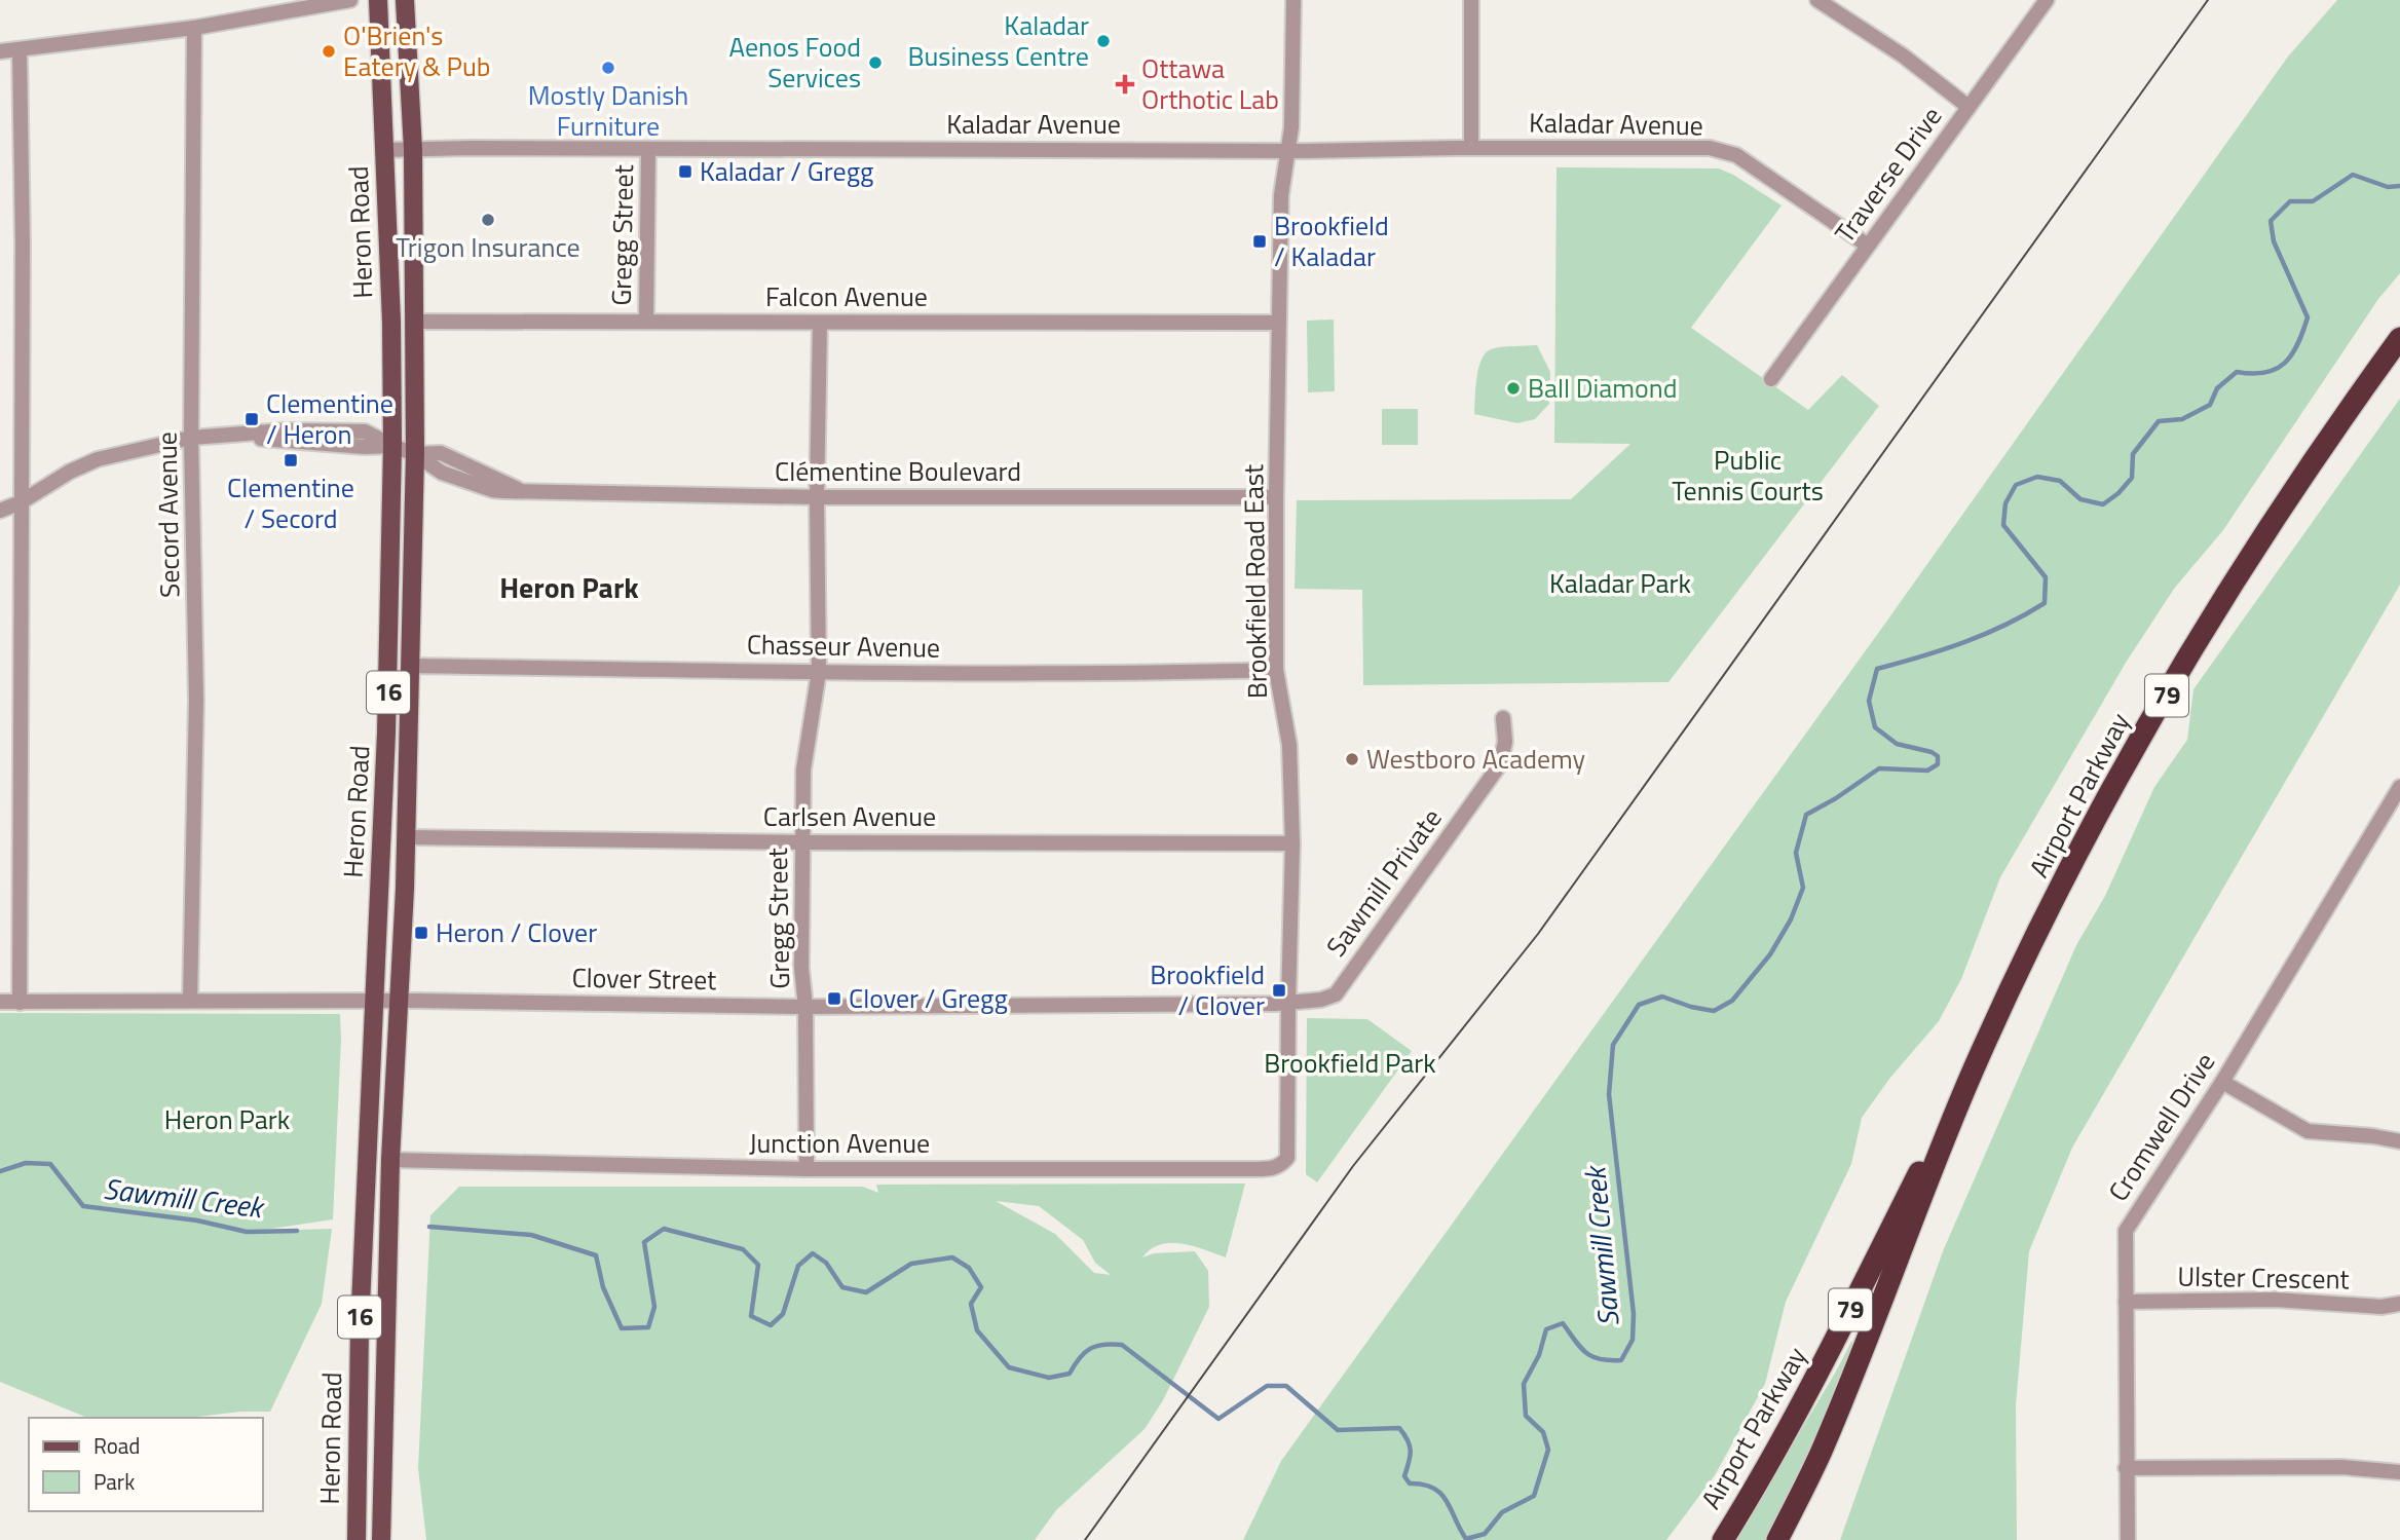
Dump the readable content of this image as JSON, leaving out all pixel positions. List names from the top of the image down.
{
  "streets": {
    "highway": ["79", "Airport Parkway"],
    "main road": ["Heron Road", "16"],
    "street": [
      "Kaladar Avenue",
      "Traverse Drive",
      "Gregg Street",
      "Falcon Avenue",
      "Clémentine Boulevard",
      "Secord Avenue",
      "Brookfield Road East",
      "Chasseur Avenue",
      "Carlsen Avenue",
      "Sawmill Private",
      "Clover Street",
      "Cromwell Drive",
      "Junction Avenue",
      "Ulster Crescent"
    ]
  },
  "crossings": [
    ["Kaladar Avenue", "Traverse Drive"],
    ["Kaladar Avenue", "Heron Road"],
    ["Kaladar Avenue", "Gregg Street"],
    ["Kaladar Avenue", "Brookfield Road East"],
    ["Heron Road", "Falcon Avenue"],
    ["Heron Road", "Clémentine Boulevard"],
    ["Heron Road", "Chasseur Avenue"],
    ["Heron Road", "Carlsen Avenue"],
    ["Heron Road", "Clover Street"],
    ["Heron Road", "Junction Avenue"],
    ["Gregg Street", "Falcon Avenue"],
    ["Gregg Street", "Clémentine Boulevard"],
    ["Gregg Street", "Chasseur Avenue"],
    ["Gregg Street", "Carlsen Avenue"],
    ["Gregg Street", "Clover Street"],
    ["Gregg Street", "Junction Avenue"],
    ["Falcon Avenue", "Brookfield Road East"],
    ["Clémentine Boulevard", "Secord Avenue"],
    ["Clémentine Boulevard", "Brookfield Road East"],
    ["Secord Avenue", "Clover Street"],
    ["Brookfield Road East", "Chasseur Avenue"],
    ["Brookfield Road East", "Carlsen Avenue"],
    ["Brookfield Road East", "Sawmill Private"],
    ["Brookfield Road East", "Clover Street"],
    ["Brookfield Road East", "Junction Avenue"],
    ["Sawmill Private", "Clover Street"],
    ["Cromwell Drive", "Ulster Crescent"]
  ],
  "districts": ["Heron Park"],
  "water": ["Sawmill Creek"],
  "parks": [
    "Public Tennis Courts",
    "Kaladar Park",
    "Brookfield Park",
    "Heron Park"
  ],
  "places": {
    "other": [
      "Kaladar Business Centre",
      "O'Brien's Eatery & Pub",
      "Aenos Food Services",
      "Mostly Danish Furniture",
      "Trigon Insurance",
      "Ball Diamond",
      "Westboro Academy"
    ],
    "health": ["Ottawa Orthotic Lab"],
    "transit": [
      "Kaladar / Gregg",
      "Brookfield / Kaladar",
      "Clementine / Heron",
      "Clementine / Secord",
      "Heron / Clover",
      "Brookfield / Clover",
      "Clover / Gregg"
    ]
  },
  "legend": ["Road", "Park"]
}
